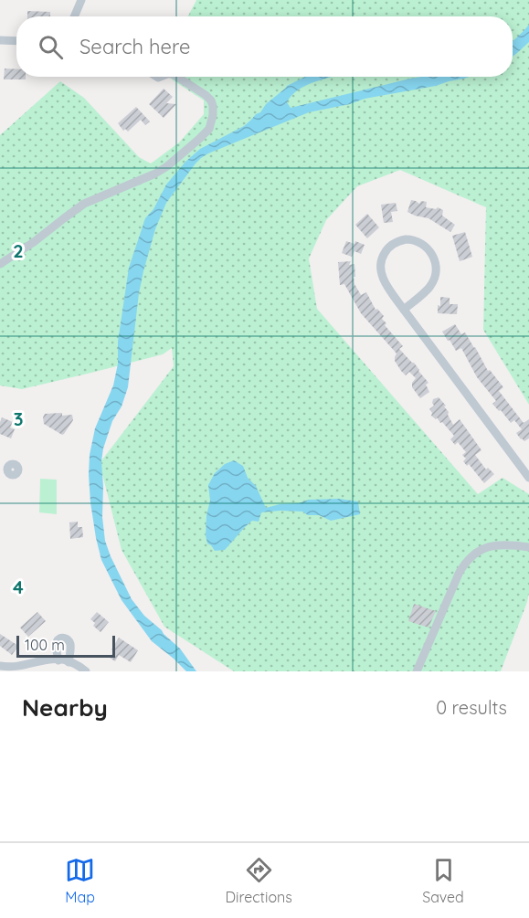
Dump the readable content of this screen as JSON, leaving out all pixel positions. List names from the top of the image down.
{
  "scale_bar": "100 m",
  "page": {
    "search": "Search here",
    "scale": "100 m",
    "heading": ["Nearby", "0 results"],
    "nav": ["Map", "Directions", "Saved"]
  },
  "grid": {
    "rows": ["2", "3", "4"]
  }
}
